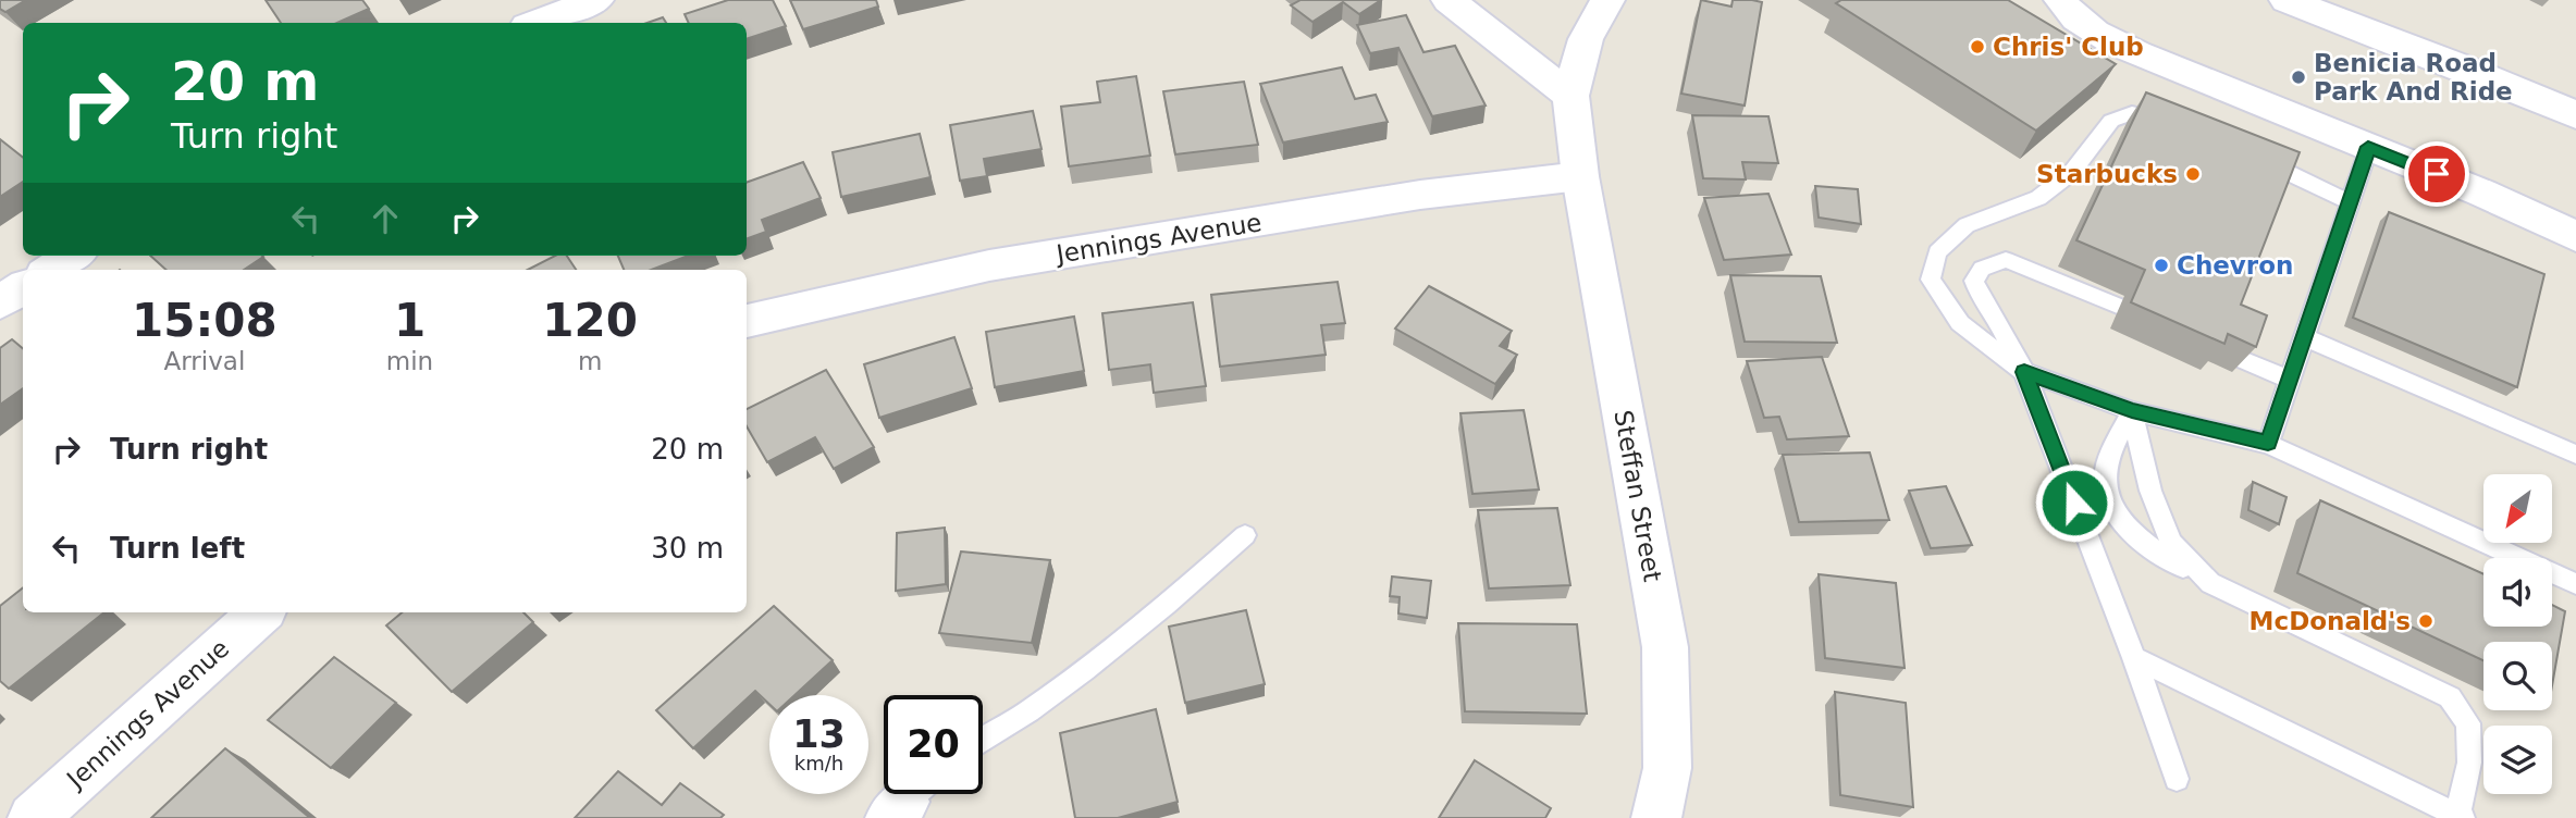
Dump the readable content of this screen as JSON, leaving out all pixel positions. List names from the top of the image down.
{
  "streets": {
    "street": ["Jennings Avenue", "Steffan Street"]
  },
  "crossings": [
    ["Jennings Avenue", "Steffan Street"]
  ],
  "places": [
    "Chris' Club",
    "Benicia Road Park And Ride",
    "Starbucks",
    "Chevron",
    "McDonald's"
  ],
  "north": "bottom left",
  "page": {
    "turn": ["20 m", "Turn right"],
    "eta": [
      "15:08",
      "Arrival",
      "1",
      "min",
      "120",
      "m"
    ],
    "list": [
      {
        "name": "Turn right",
        "value": "20 m"
      },
      {
        "name": "Turn left",
        "value": "30 m"
      }
    ],
    "speed": "13 km/h",
    "limit": "20"
  }
}
